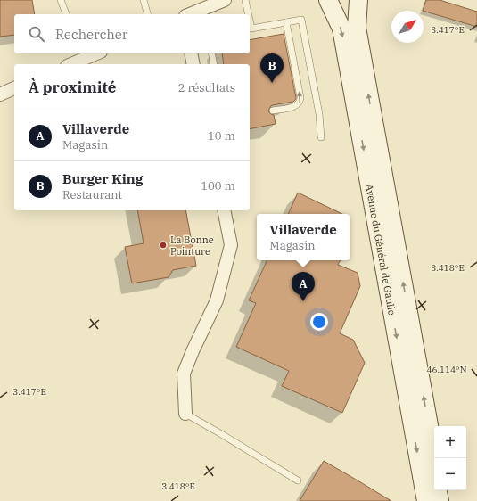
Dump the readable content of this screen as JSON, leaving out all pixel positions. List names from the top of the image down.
{
  "streets": {
    "main road": ["Avenue du Général de Gaulle"]
  },
  "places": ["La Bonne Pointure"],
  "north": "top right",
  "page": {
    "search": "Rechercher",
    "pins": ["B", "A"],
    "heading": ["À proximité", "2 résultats"],
    "list": [
      {
        "mark": "A",
        "name": "Villaverde",
        "note": "Magasin",
        "value": "10 m"
      },
      {
        "mark": "B",
        "name": "Burger King",
        "note": "Restaurant",
        "value": "100 m"
      }
    ],
    "popup": ["Villaverde", "Magasin"],
    "map_buttons": ["+", "−"]
  },
  "coordinates": ["3.417°E", "3.418°E", "46.114°N"]
}
